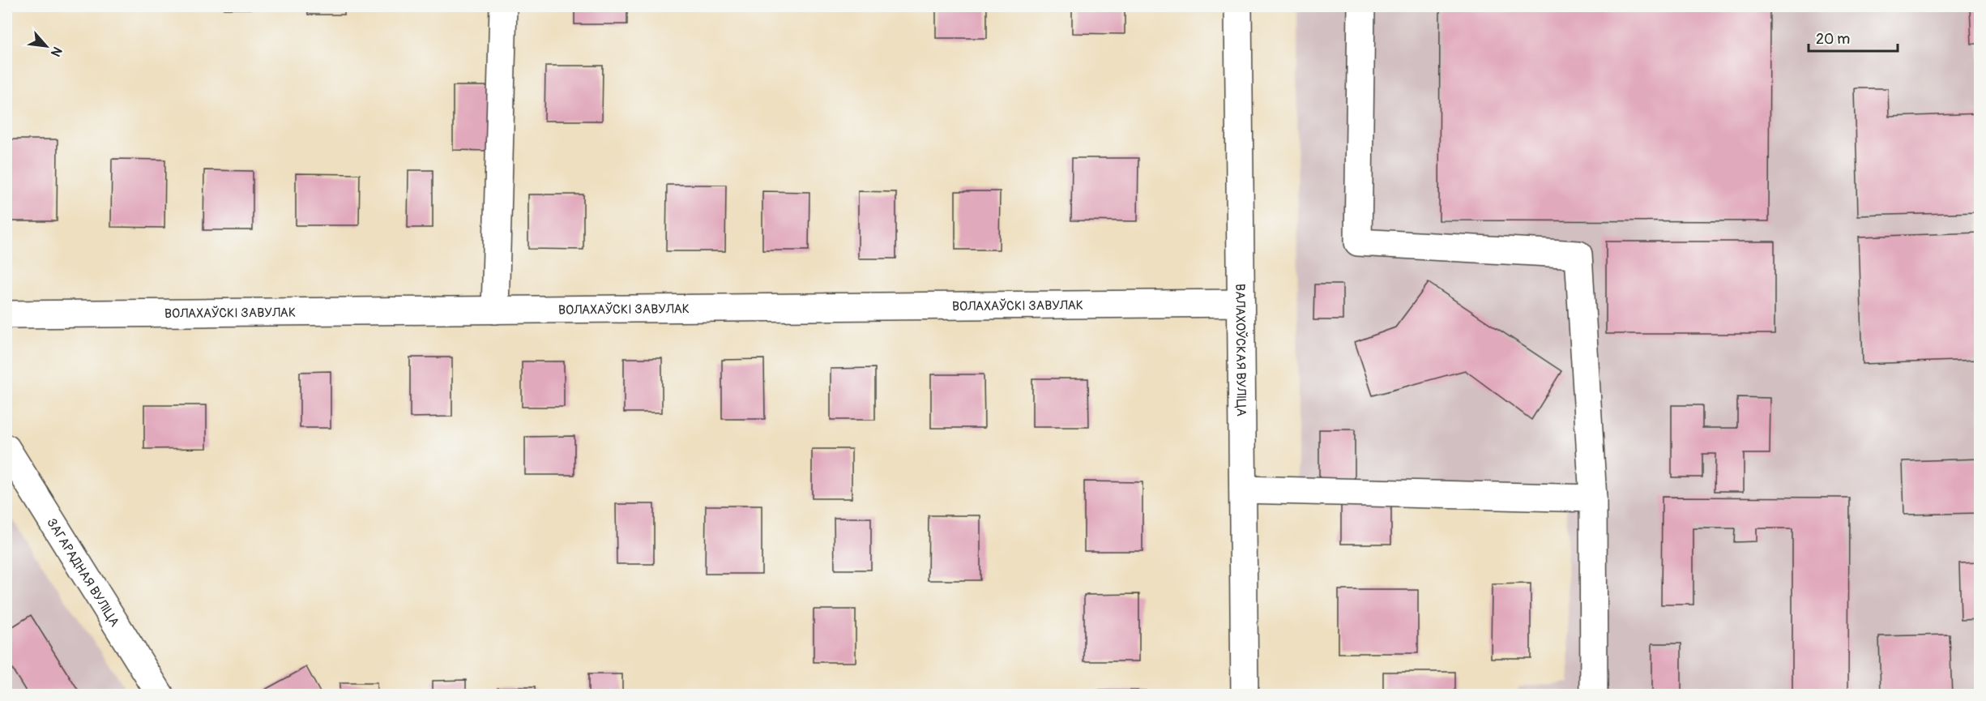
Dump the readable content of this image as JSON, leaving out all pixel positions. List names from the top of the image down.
{
  "streets": {
    "street": ["ВОЛАХАЎСКІ ЗАВУЛАК", "ВАЛАХОЎСКАЯ ВУЛІЦА", "ЗАГАРАДНАЯ ВУЛІЦА"]
  },
  "crossings": [
    ["ВОЛАХАЎСКІ ЗАВУЛАК", "ВАЛАХОЎСКАЯ ВУЛІЦА"]
  ],
  "scale_bar": "20 m",
  "north": "bottom right"
}
